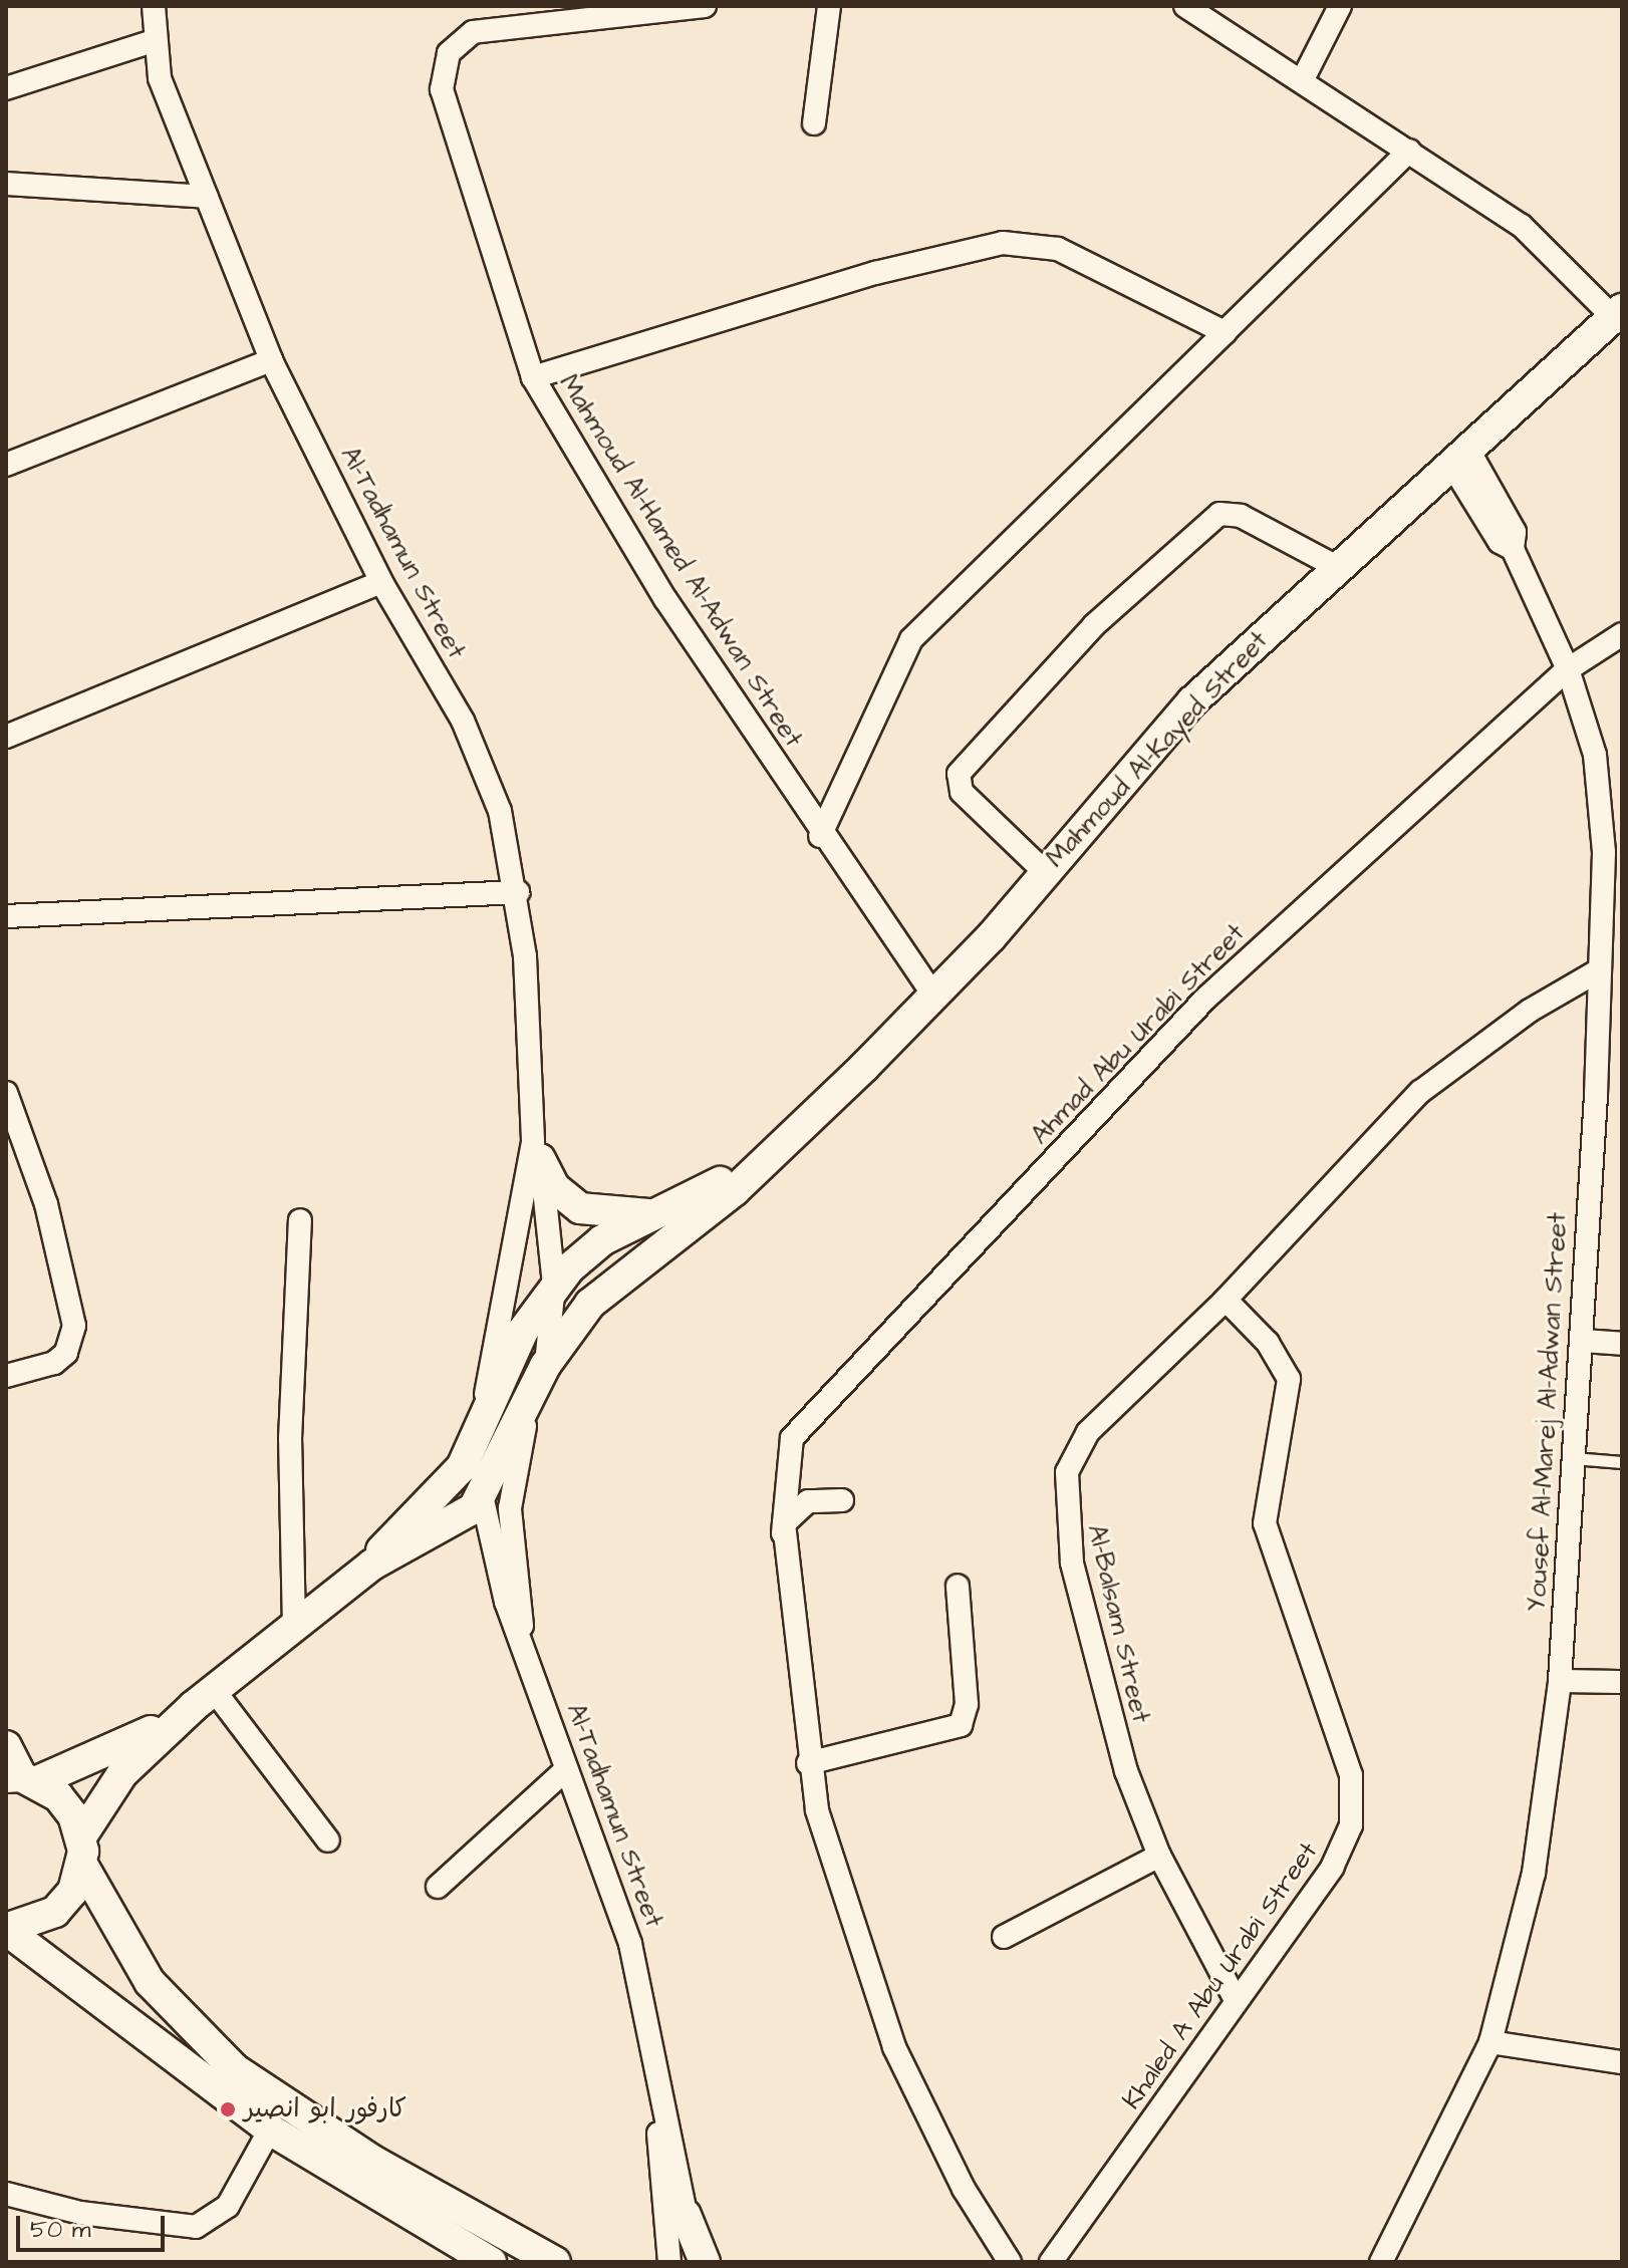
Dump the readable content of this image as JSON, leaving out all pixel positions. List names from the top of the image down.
{
  "streets": {
    "street": [
      "Al-Tadhamun Street",
      "Mahmoud Al-Hamed Al-Adwan Street",
      "Mahmoud Al-Kayed Street",
      "Ahmad Abu Urabi Street",
      "Yousef Al-Marej Al-Adwan Street",
      "Al-Balsam Street",
      "Khaled A Abu Urabi Street"
    ]
  },
  "crossings": [
    ["Al-Tadhamun Street", "Mahmoud Al-Kayed Street"],
    ["Mahmoud Al-Hamed Al-Adwan Street", "Mahmoud Al-Kayed Street"],
    ["Mahmoud Al-Kayed Street", "Yousef Al-Marej Al-Adwan Street"],
    ["Ahmad Abu Urabi Street", "Yousef Al-Marej Al-Adwan Street"],
    ["Yousef Al-Marej Al-Adwan Street", "Al-Balsam Street"],
    ["Al-Balsam Street", "Khaled A Abu Urabi Street"]
  ],
  "places": ["كارفور ابو انصير"],
  "scale_bar": "50 m"
}
